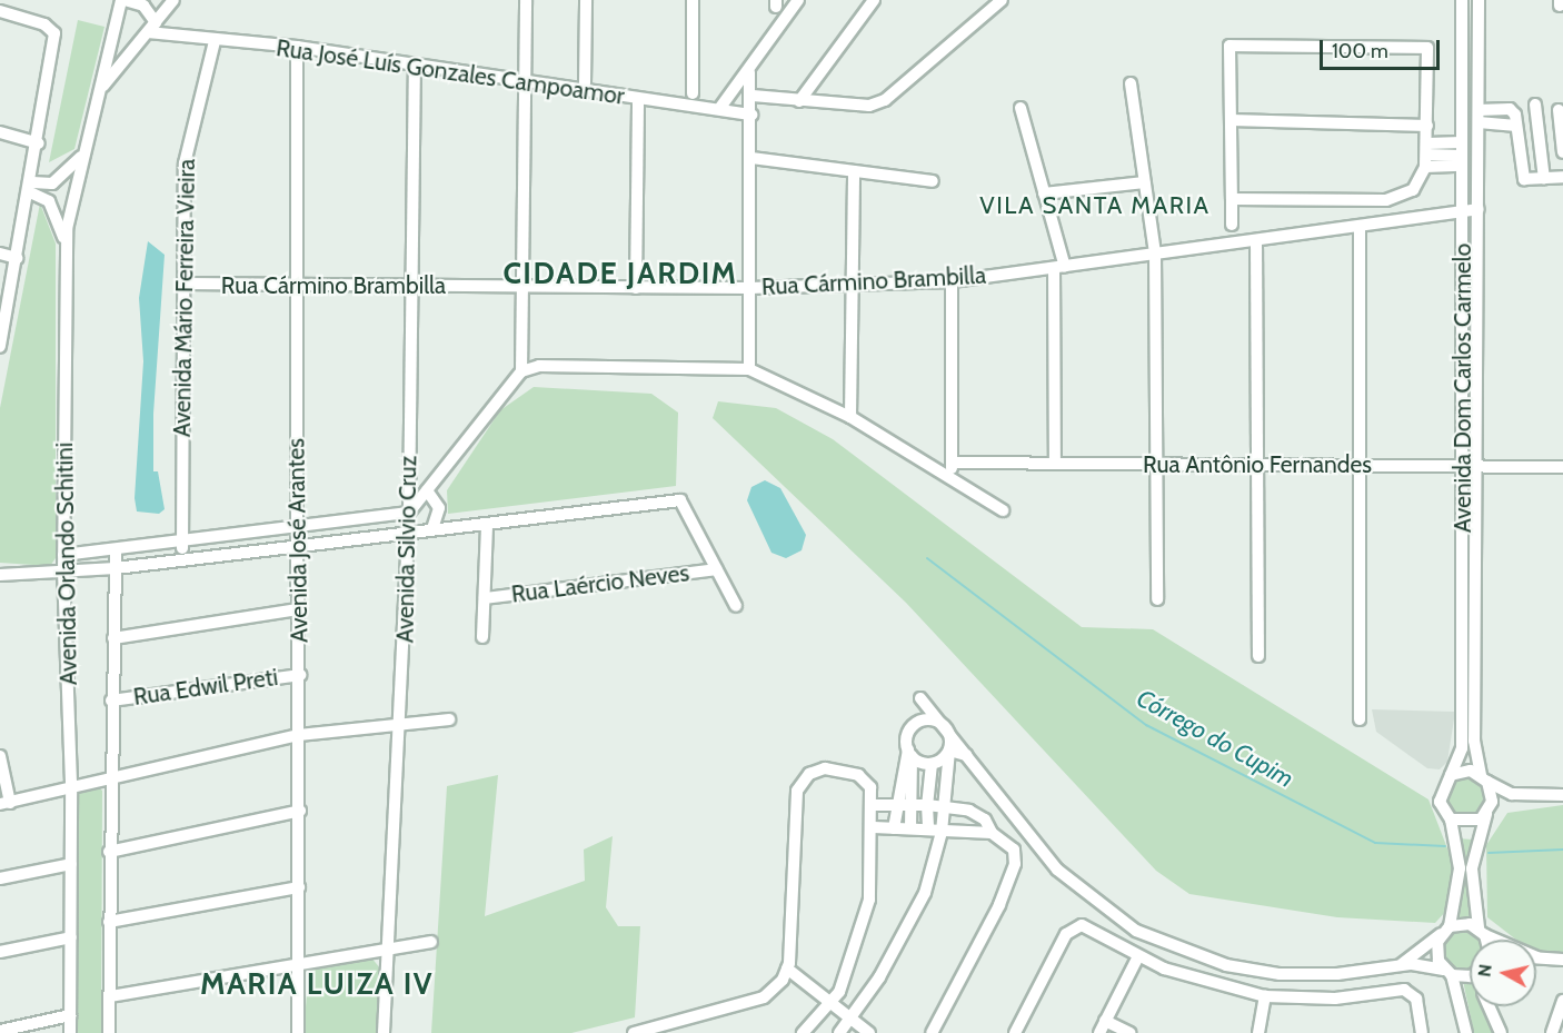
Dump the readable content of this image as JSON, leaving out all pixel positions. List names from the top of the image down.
{
  "streets": {
    "street": [
      "Rua José Luís Gonzales Campoamor",
      "Rua Cármino Brambilla",
      "Avenida Mário Ferreira Vieira",
      "Avenida Dom Carlos Carmelo",
      "Rua Antônio Fernandes",
      "Avenida José Arantes",
      "Avenida Silvio Cruz",
      "Avenida Orlando Schitini",
      "Rua Laércio Neves",
      "Rua Edwil Preti"
    ]
  },
  "crossings": [
    ["Rua José Luís Gonzales Campoamor", "Avenida Mário Ferreira Vieira"],
    ["Rua José Luís Gonzales Campoamor", "Avenida José Arantes"],
    ["Rua José Luís Gonzales Campoamor", "Avenida Silvio Cruz"],
    ["Rua José Luís Gonzales Campoamor", "Avenida Orlando Schitini"],
    ["Rua Cármino Brambilla", "Avenida Mário Ferreira Vieira"],
    ["Rua Cármino Brambilla", "Avenida Dom Carlos Carmelo"],
    ["Rua Cármino Brambilla", "Avenida José Arantes"],
    ["Rua Cármino Brambilla", "Avenida Silvio Cruz"],
    ["Avenida Dom Carlos Carmelo", "Rua Antônio Fernandes"],
    ["Avenida José Arantes", "Rua Edwil Preti"],
    ["Avenida Orlando Schitini", "Rua Edwil Preti"]
  ],
  "districts": ["VILA SANTA MARIA", "CIDADE JARDIM", "MARIA LUIZA IV"],
  "water": ["Córrego do Cupim"],
  "scale_bar": "100 m",
  "north": "left"
}
